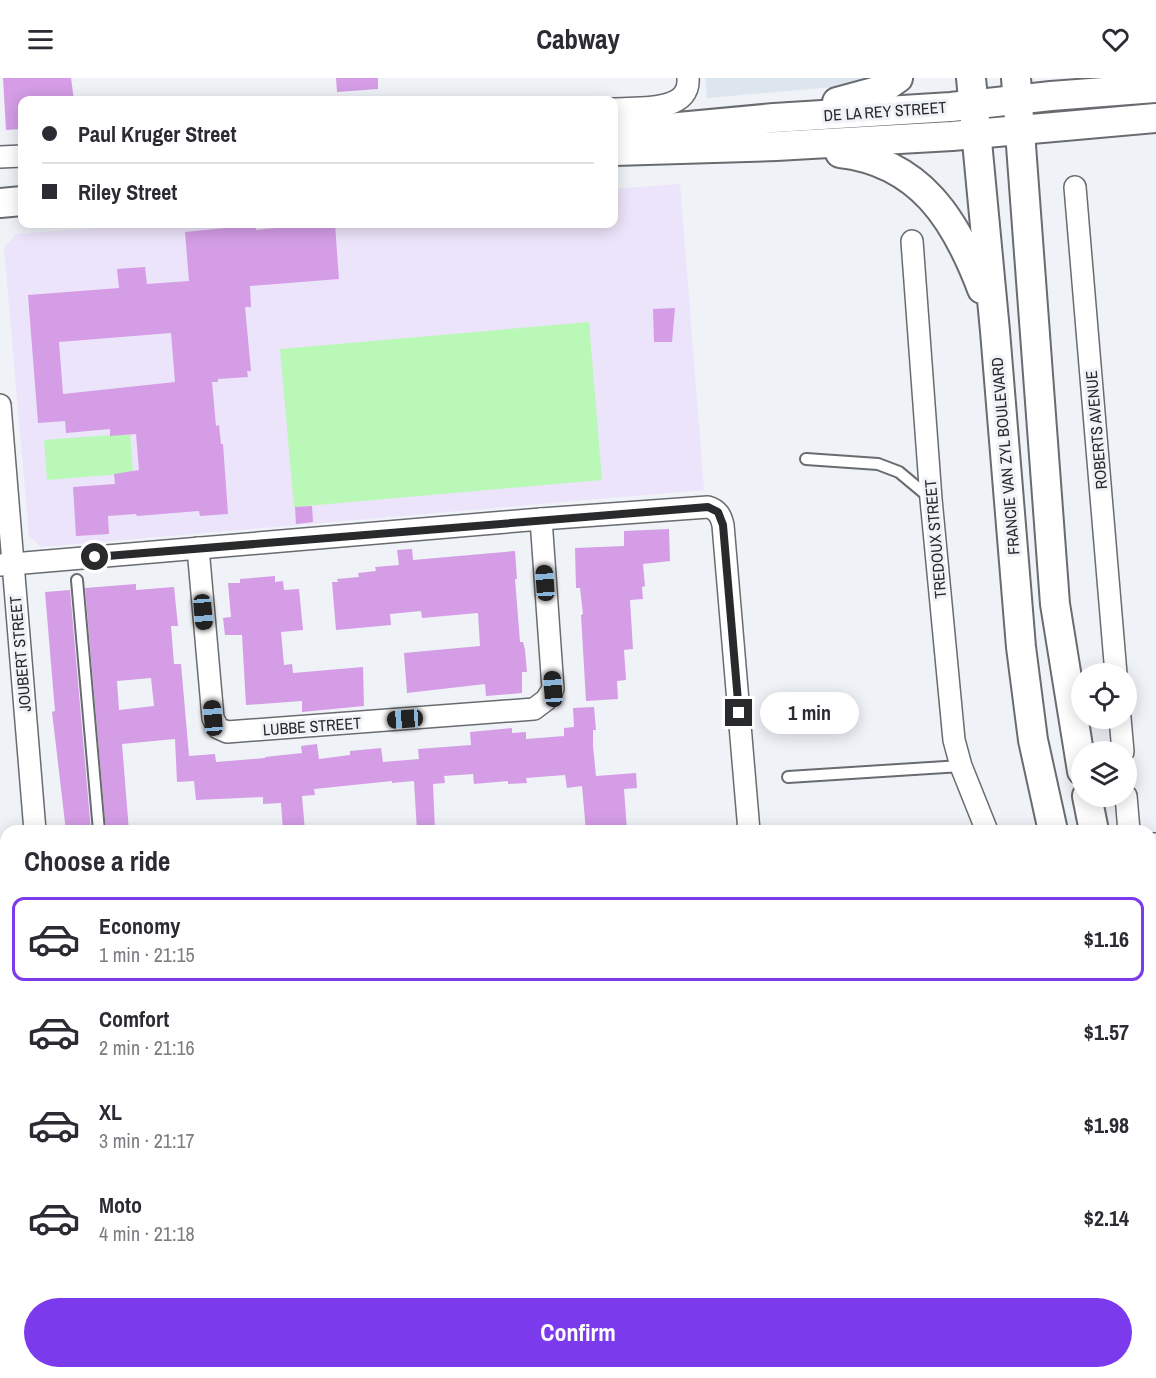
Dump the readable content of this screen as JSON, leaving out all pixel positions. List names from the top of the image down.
{
  "streets": {
    "main road": ["DE LA REY STREET", "FRANCIE VAN ZYL BOULEVARD"],
    "street": [
      "ROBERTS AVENUE",
      "TREDOUX STREET",
      "JOUBERT STREET",
      "LUBBE STREET"
    ]
  },
  "crossings": [
    ["DE LA REY STREET", "FRANCIE VAN ZYL BOULEVARD"]
  ],
  "page": {
    "header": "Cabway",
    "banner": ["Paul Kruger Street", "Riley Street"],
    "bubble": "1 min",
    "heading": "Choose a ride",
    "list": [
      {
        "name": "Economy",
        "note": "1 min · 21:15",
        "value": "$1.16"
      },
      {
        "name": "Comfort",
        "note": "2 min · 21:16",
        "value": "$1.57"
      },
      {
        "name": "XL",
        "note": "3 min · 21:17",
        "value": "$1.98"
      },
      {
        "name": "Moto",
        "note": "4 min · 21:18",
        "value": "$2.14"
      }
    ],
    "buttons": "Confirm"
  }
}
